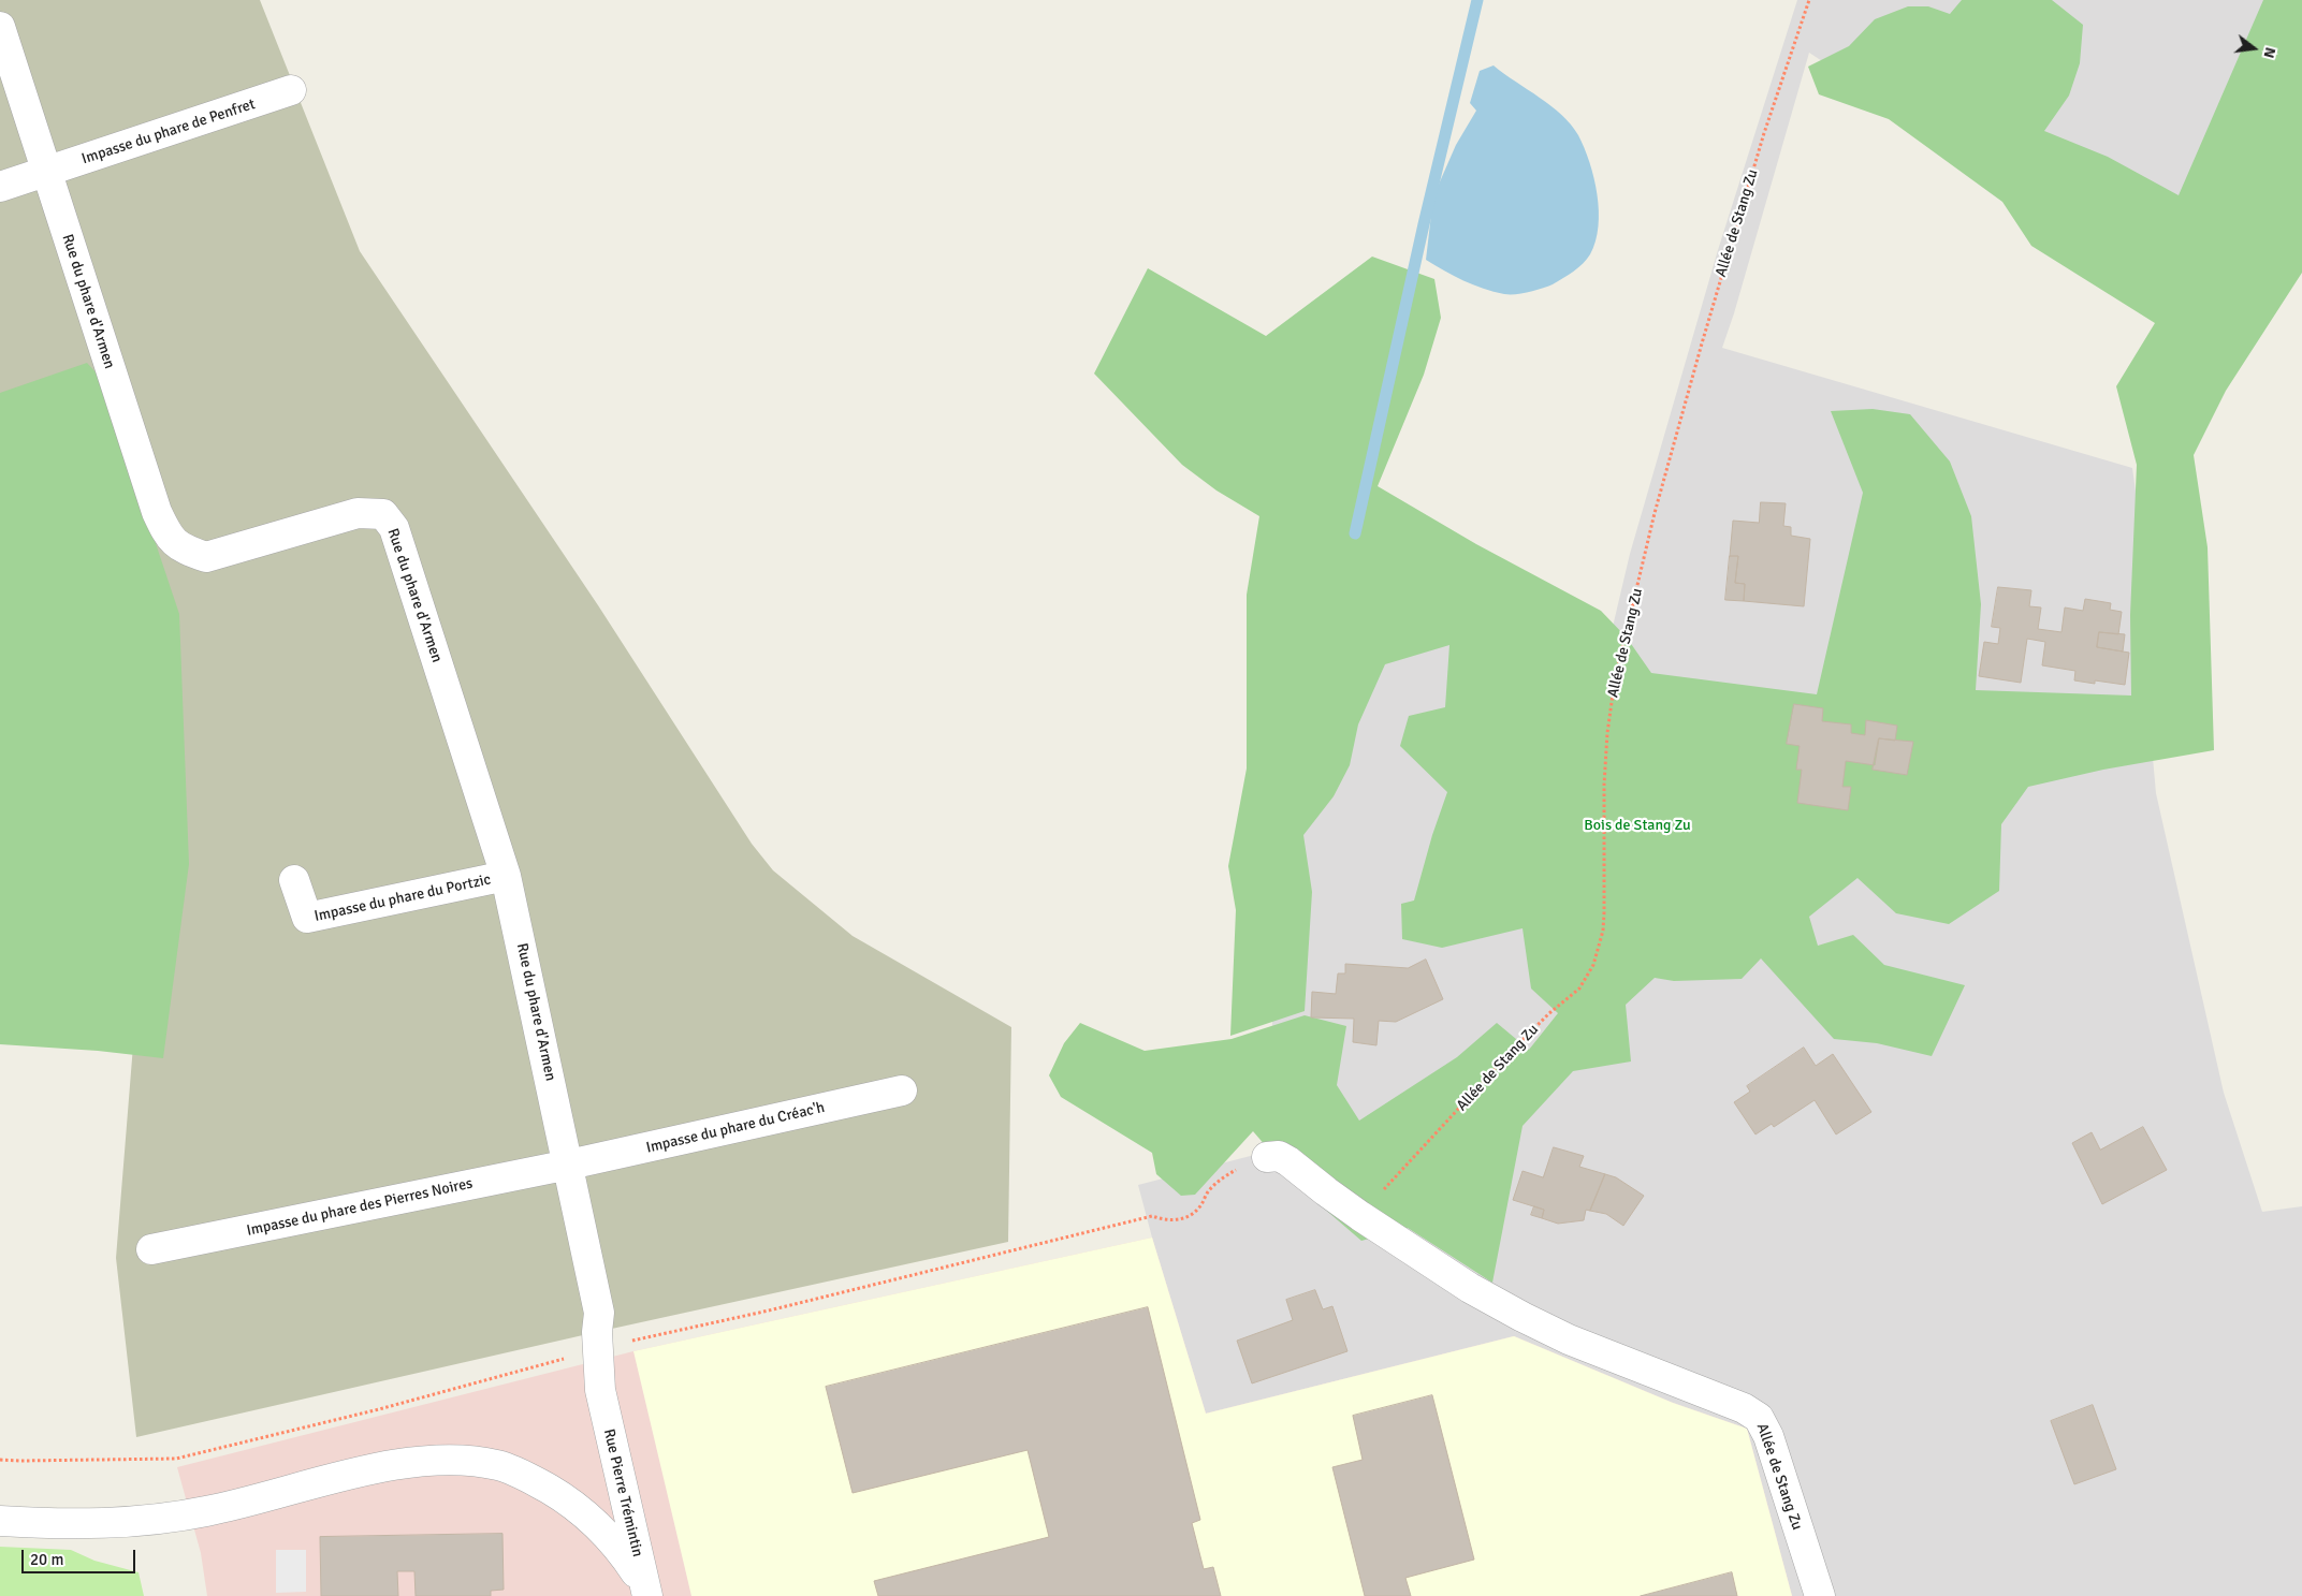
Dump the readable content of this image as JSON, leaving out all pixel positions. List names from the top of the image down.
{
  "streets": {
    "street": [
      "Impasse du phare de Penfret",
      "Allée de Stang Zu",
      "Rue du phare d'Armen",
      "Impasse du phare du Portzic",
      "Impasse du phare du Créac'h",
      "Impasse du phare des Pierres Noires",
      "Rue Pierre Trémintin"
    ]
  },
  "crossings": [
    ["Impasse du phare de Penfret", "Rue du phare d'Armen"],
    ["Rue du phare d'Armen", "Impasse du phare du Portzic"],
    ["Rue du phare d'Armen", "Impasse du phare du Créac'h"],
    ["Rue du phare d'Armen", "Impasse du phare des Pierres Noires"],
    ["Rue du phare d'Armen", "Rue Pierre Trémintin"],
    ["Impasse du phare du Créac'h", "Impasse du phare des Pierres Noires"]
  ],
  "parks": ["Bois de Stang Zu"],
  "scale_bar": "20 m",
  "north": "right"
}
